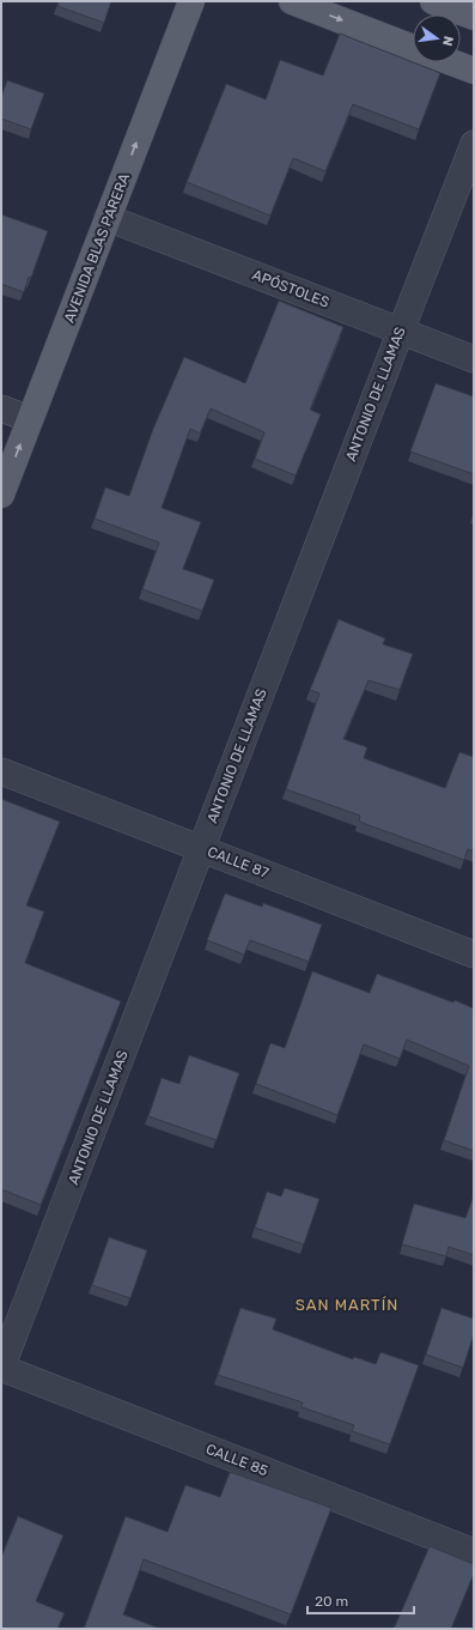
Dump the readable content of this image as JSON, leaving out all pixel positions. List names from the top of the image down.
{
  "streets": {
    "main road": ["AVENIDA BLAS PARERA"],
    "street": [
      "APÓSTOLES",
      "ANTONIO DE LLAMAS",
      "CALLE 87",
      "CALLE 85"
    ]
  },
  "crossings": [
    ["AVENIDA BLAS PARERA", "APÓSTOLES"],
    ["APÓSTOLES", "ANTONIO DE LLAMAS"],
    ["ANTONIO DE LLAMAS", "CALLE 87"],
    ["ANTONIO DE LLAMAS", "CALLE 85"]
  ],
  "one_way": ["AVENIDA BLAS PARERA"],
  "districts": ["SAN MARTÍN"],
  "scale_bar": "20 m",
  "north": "right"
}
